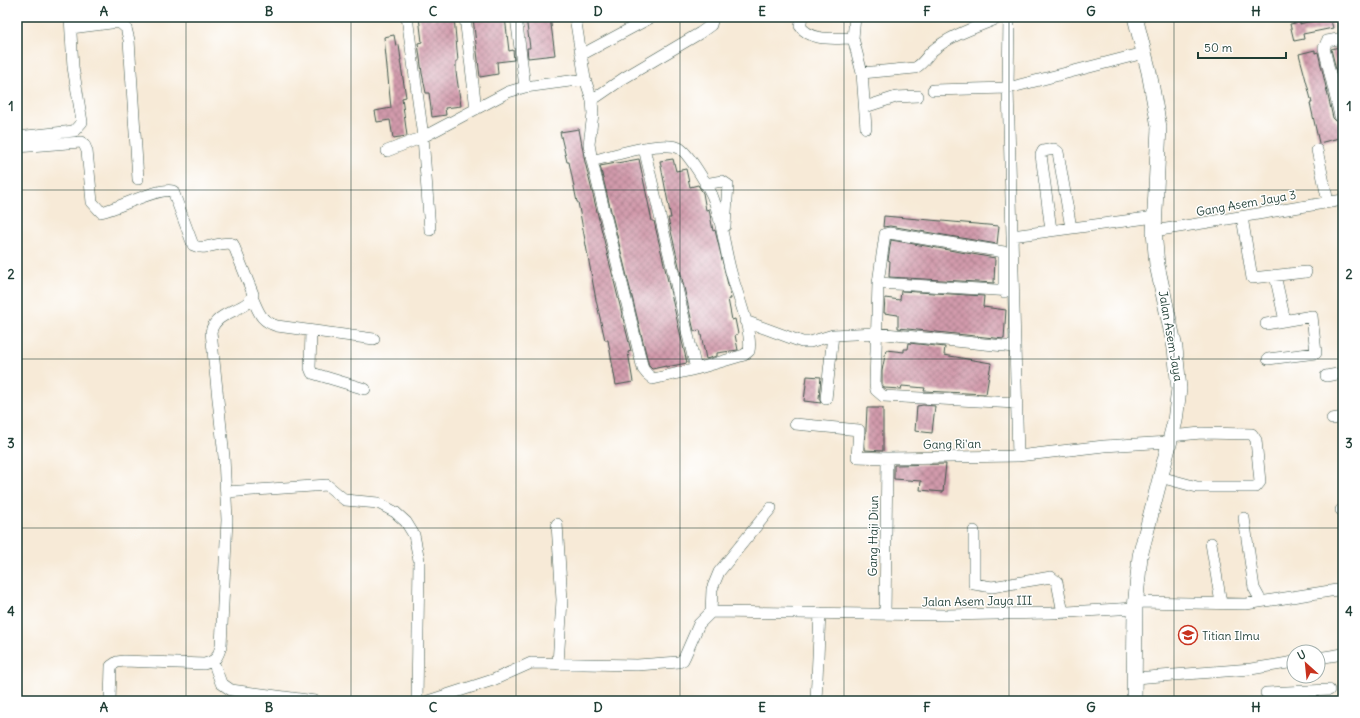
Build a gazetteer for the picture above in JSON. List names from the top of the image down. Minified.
{"streets":{"main road":["Jalan Asem Jaya"],"street":["Gang Asem Jaya 3","Gang Ri'an","Gang Haji Diun","Jalan Asem Jaya III"]},"crossings":[["Gang Asem Jaya 3","Jalan Asem Jaya"],["Jalan Asem Jaya","Gang Ri'an"],["Jalan Asem Jaya","Jalan Asem Jaya III"],["Gang Ri'an","Gang Haji Diun"],["Gang Haji Diun","Jalan Asem Jaya III"]],"places":{"school or university":["Titian Ilmu"]},"scale_bar":"50 m","north":"top left","grid":{"columns":["A","B","C","D","E","F","G","H"],"rows":["1","2","3","4"]}}
